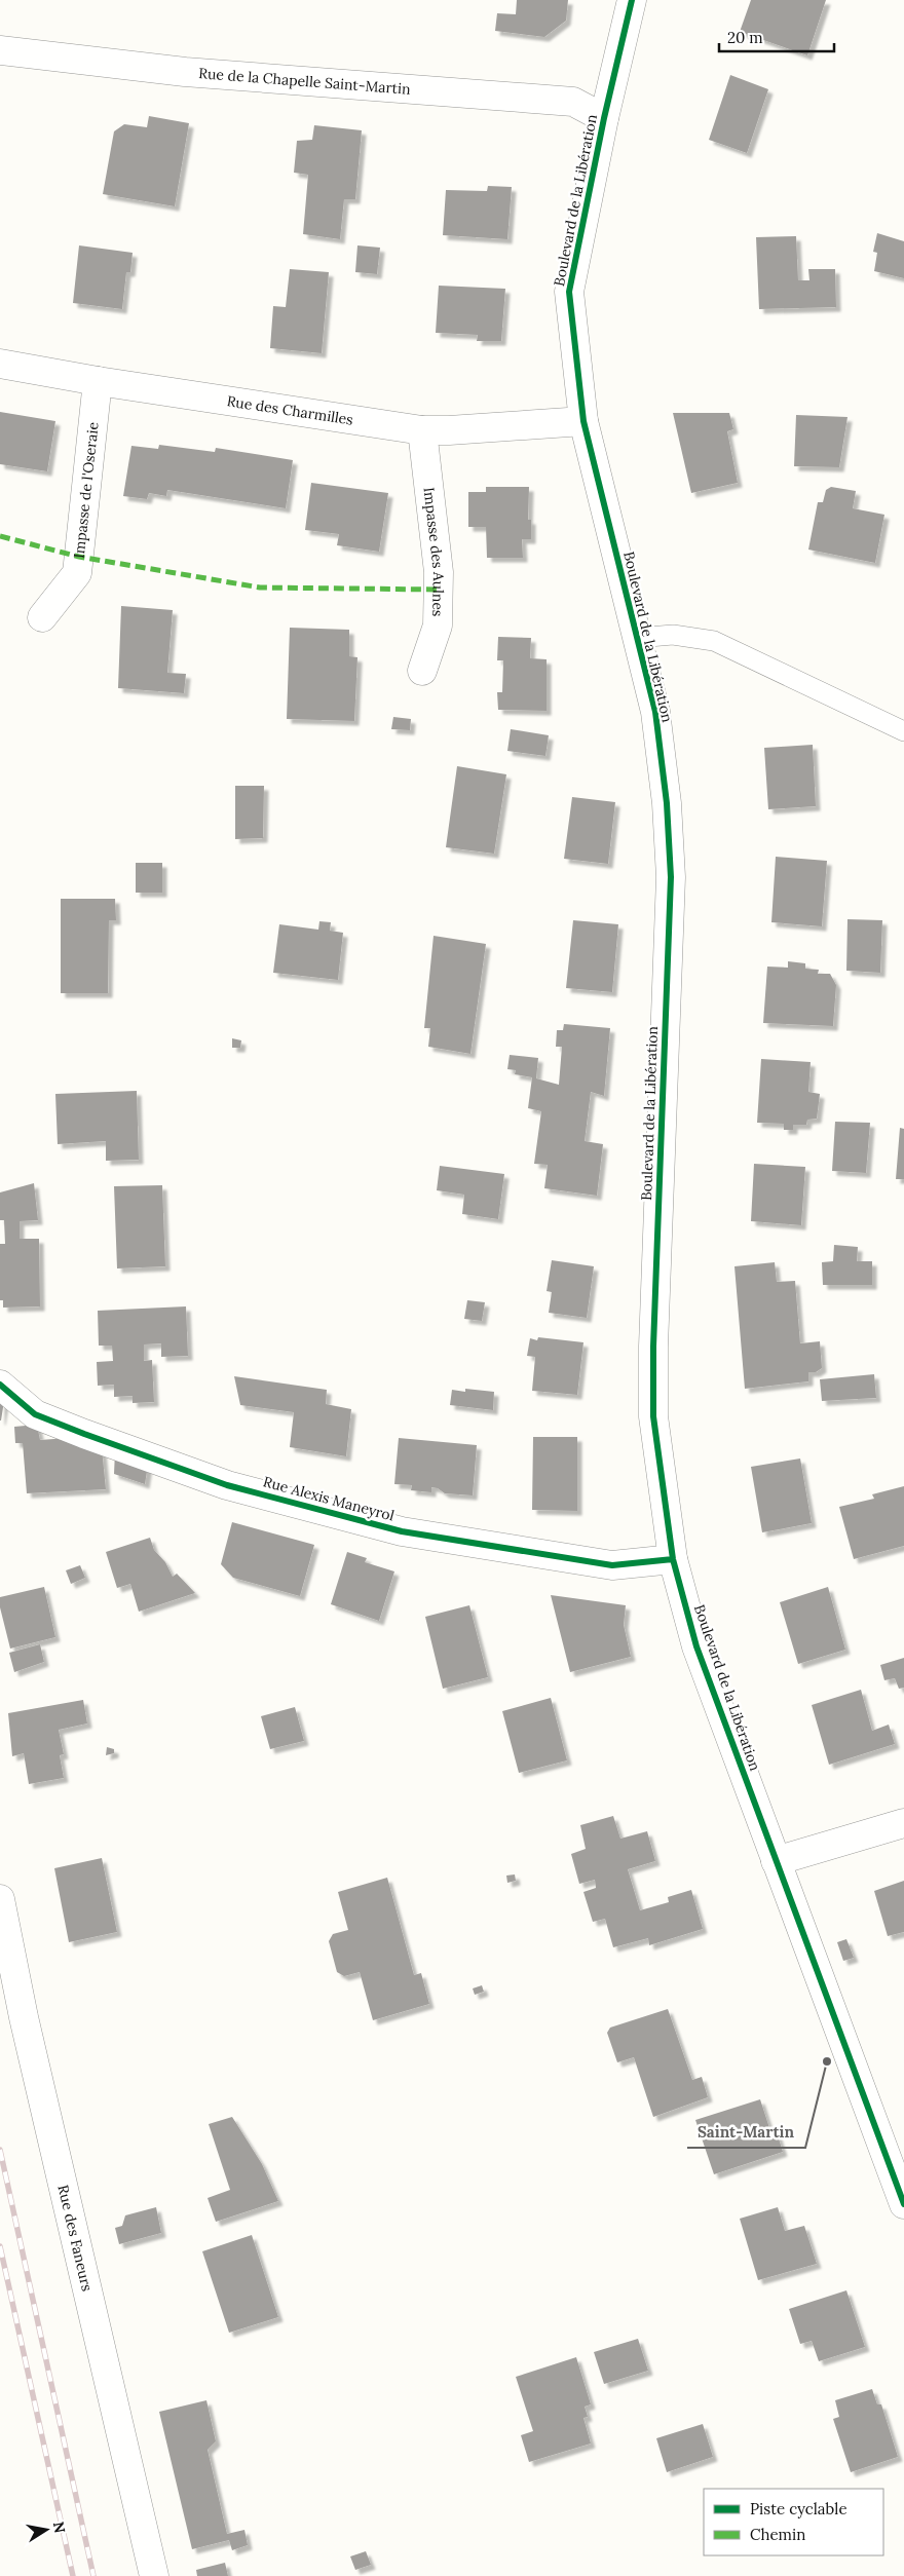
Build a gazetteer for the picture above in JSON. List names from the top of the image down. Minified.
{"streets":{"street":["Rue de la Chapelle Saint-Martin","Boulevard de la Libération","Rue des Charmilles","Impasse de l'Oseraie","Impasse des Aulnes","Rue Alexis Maneyrol","Rue des Faneurs"]},"crossings":[["Rue de la Chapelle Saint-Martin","Boulevard de la Libération"],["Boulevard de la Libération","Rue des Charmilles"],["Boulevard de la Libération","Rue Alexis Maneyrol"],["Rue des Charmilles","Impasse de l'Oseraie"],["Rue des Charmilles","Impasse des Aulnes"]],"places":["Saint-Martin"],"legend":["Piste cyclable","Chemin"],"scale_bar":"20 m","north":"right"}
